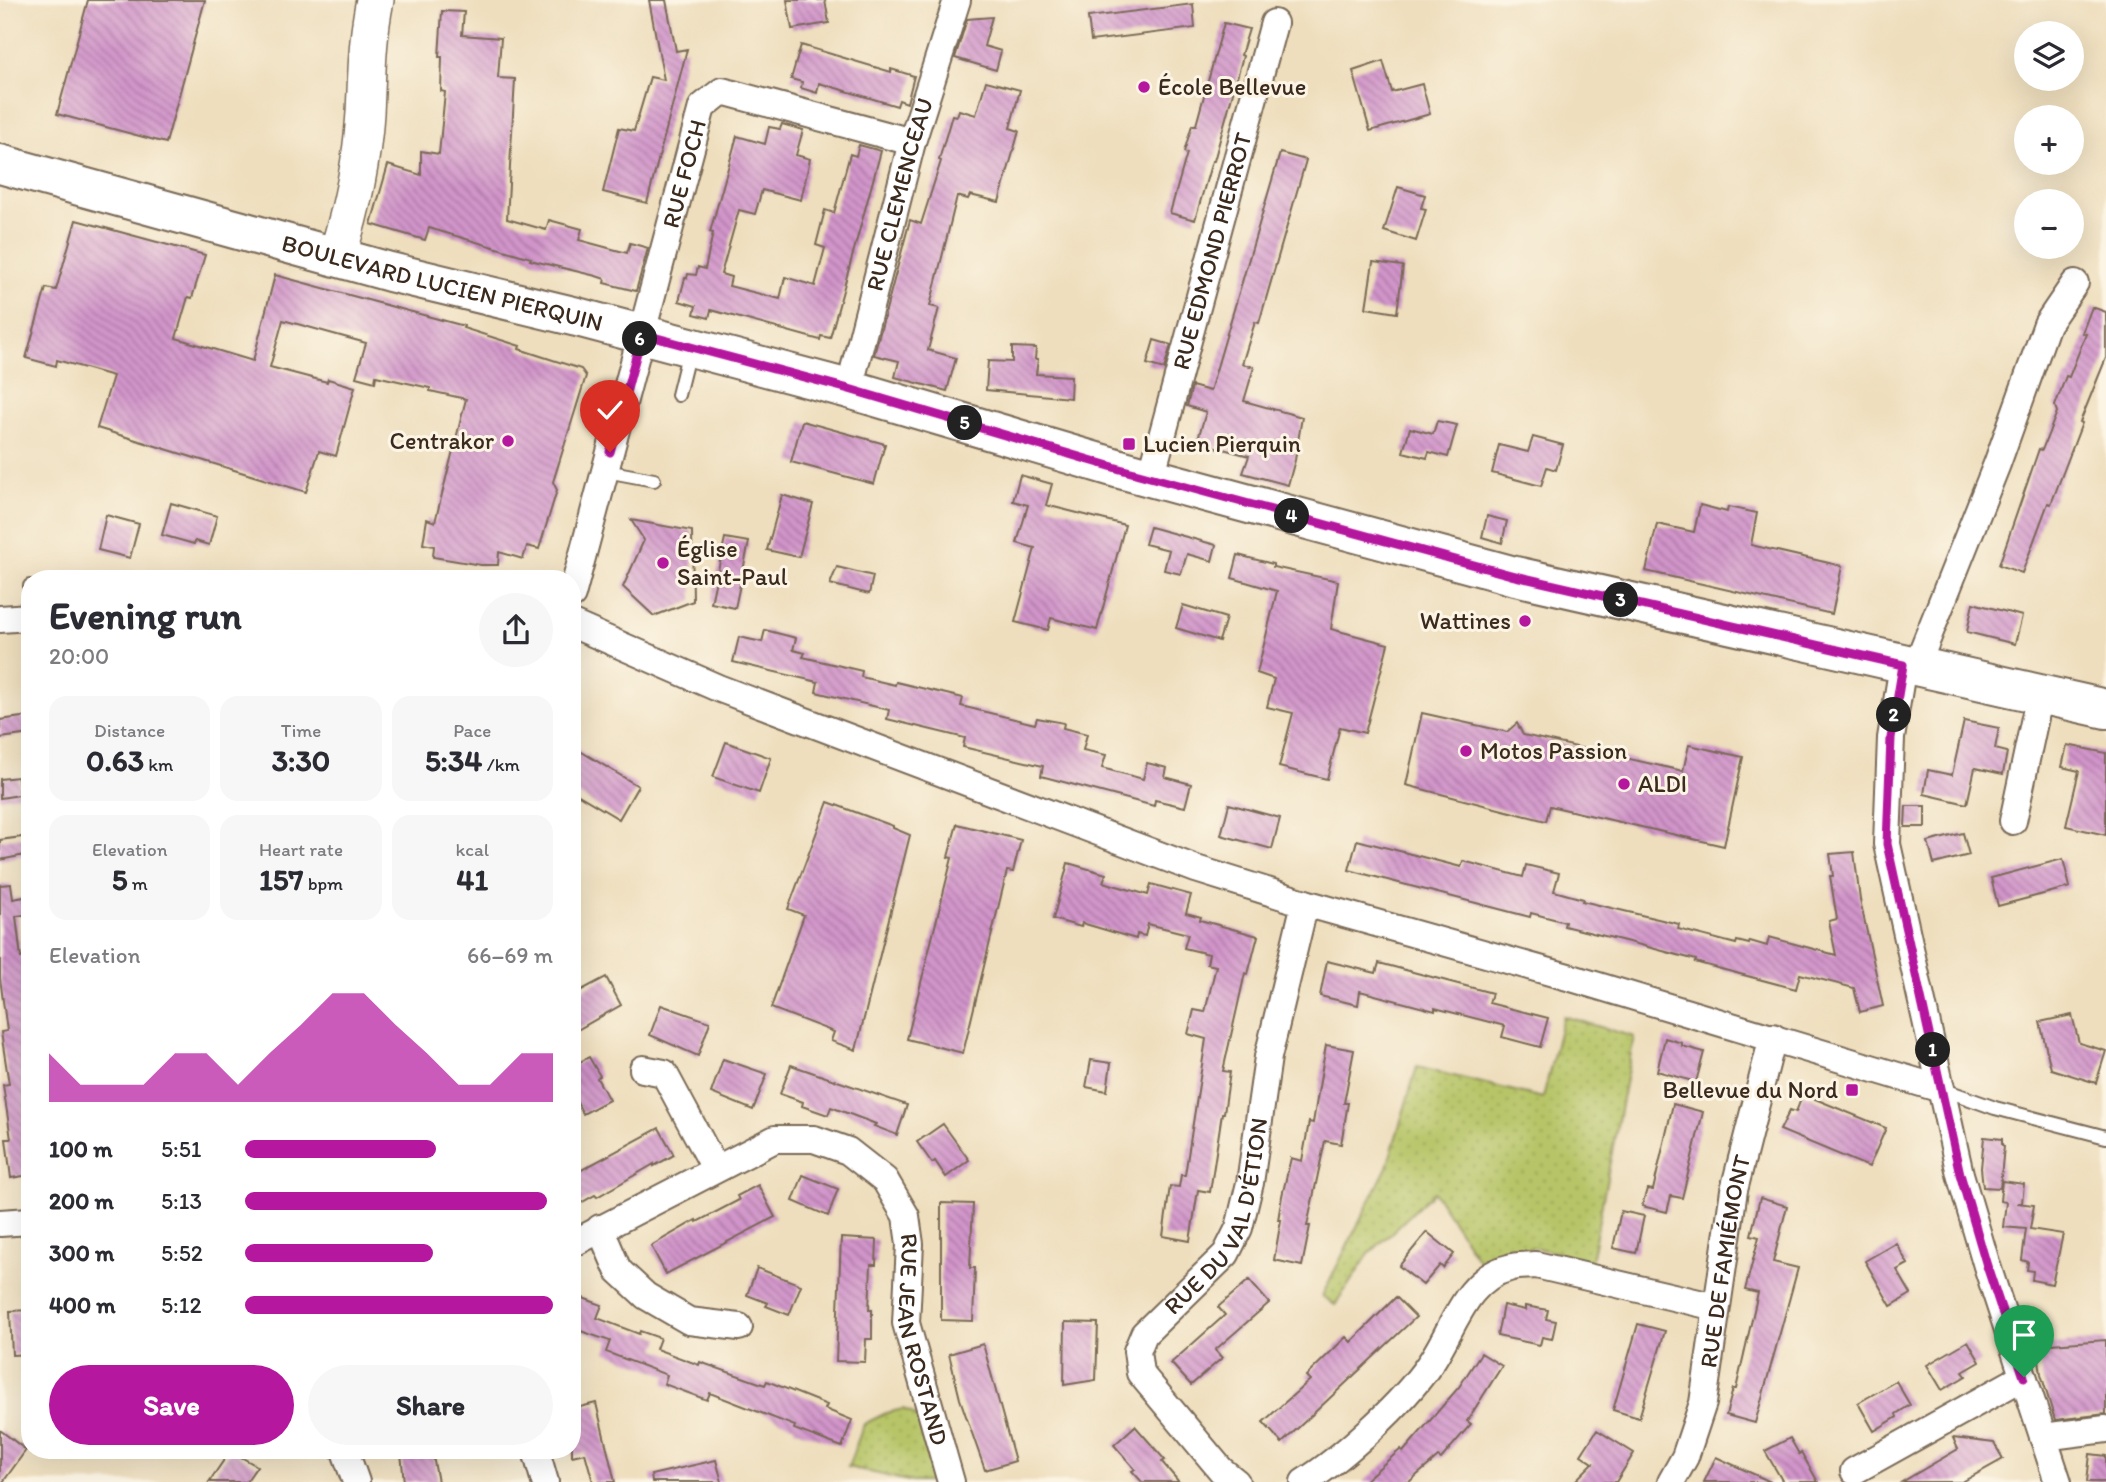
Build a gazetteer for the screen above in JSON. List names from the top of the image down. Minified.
{"streets":{"main road":["BOULEVARD LUCIEN PIERQUIN"],"street":["RUE FOCH","RUE CLEMENCEAU","RUE EDMOND PIERROT","RUE DU VAL D'ÉTION","RUE DE FAMIÉMONT","RUE JEAN ROSTAND"]},"crossings":[["RUE FOCH","RUE CLEMENCEAU"],["RUE FOCH","BOULEVARD LUCIEN PIERQUIN"],["RUE CLEMENCEAU","BOULEVARD LUCIEN PIERQUIN"],["RUE EDMOND PIERROT","BOULEVARD LUCIEN PIERQUIN"]],"places":{"other":["École Bellevue","Centrakor","Église Saint-Paul","Wattines","Motos Passion","ALDI"],"transit":["Lucien Pierquin","Bellevue du Nord"]},"page":{"map_buttons":["+","−"],"pins":["6","5","4","3","2","1"],"heading":["Evening run","20:00"],"stats":[["Distance","0.63 km"],["Time","3:30"],["Pace","5:34 /km"],["Elevation","5 m"],["Heart rate","157 bpm"],["kcal","41"]],"chart":["Elevation","66–69 m"],"list":[{"name":"100 m","note":"5:51"},{"name":"200 m","note":"5:13"},{"name":"300 m","note":"5:52"},{"name":"400 m","note":"5:12"}],"buttons":["Save","Share"]}}
